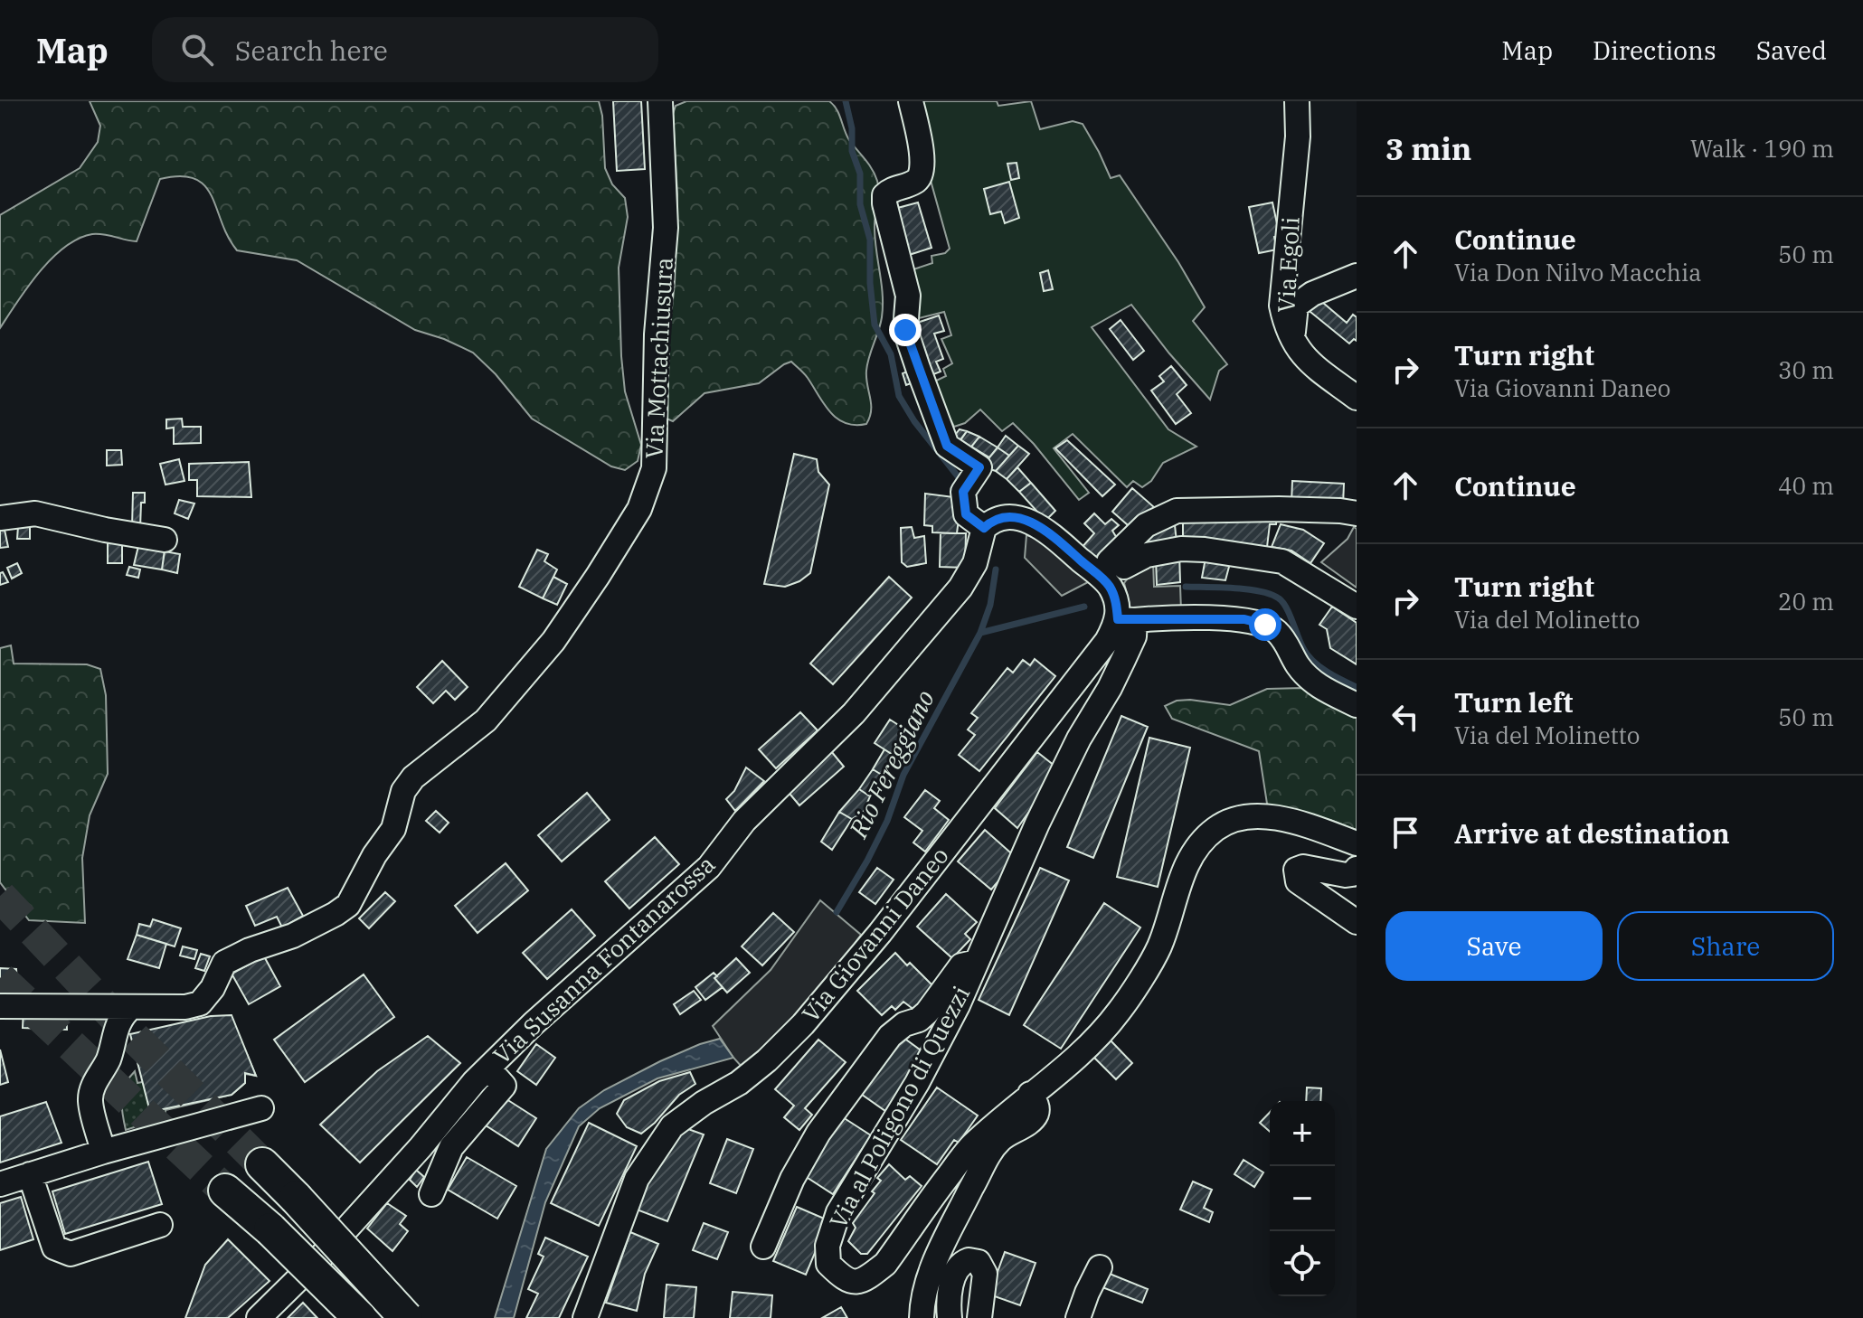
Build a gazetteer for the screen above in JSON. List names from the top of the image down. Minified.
{"streets":{"street":["Via Egoli","Via Mottachiusura","Via Giovanni Daneo","Via Susanna Fontanarossa","Via al Poligono di Quezzi"]},"crossings":[["Via Giovanni Daneo","Via al Poligono di Quezzi"]],"water":["Rio Fereggiano"],"page":{"header":"Map","search":"Search here","nav":["Map","Directions","Saved"],"heading":["3 min","Walk · 190 m"],"list":[["Continue","Via Don Nilvo Macchia","50 m"],["Turn right","Via Giovanni Daneo","30 m"],["Continue","40 m"],["Turn right","Via del Molinetto","20 m"],["Turn left","Via del Molinetto","50 m"],"Arrive at destination"],"buttons":["Save","Share"],"map_buttons":["+","−"]}}
